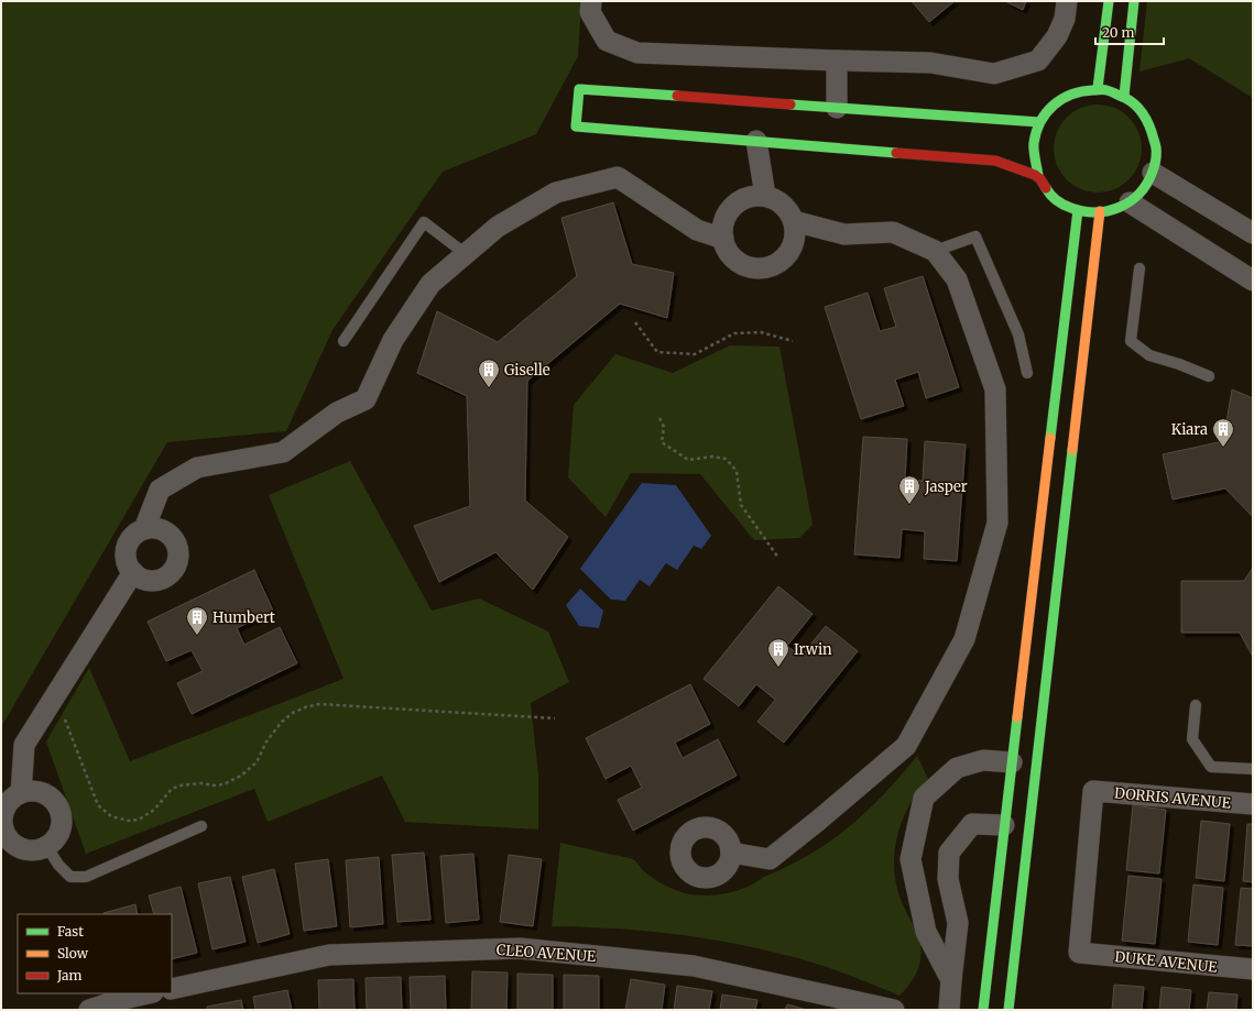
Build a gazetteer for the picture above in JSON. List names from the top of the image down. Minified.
{"streets":{"street":["DORRIS AVENUE","CLEO AVENUE","DUKE AVENUE"]},"crossings":[["DORRIS AVENUE","DUKE AVENUE"]],"places":{"building":["Giselle","Kiara","Jasper","Humbert","Irwin"]},"legend":["Fast","Slow","Jam"],"scale_bar":"20 m"}
